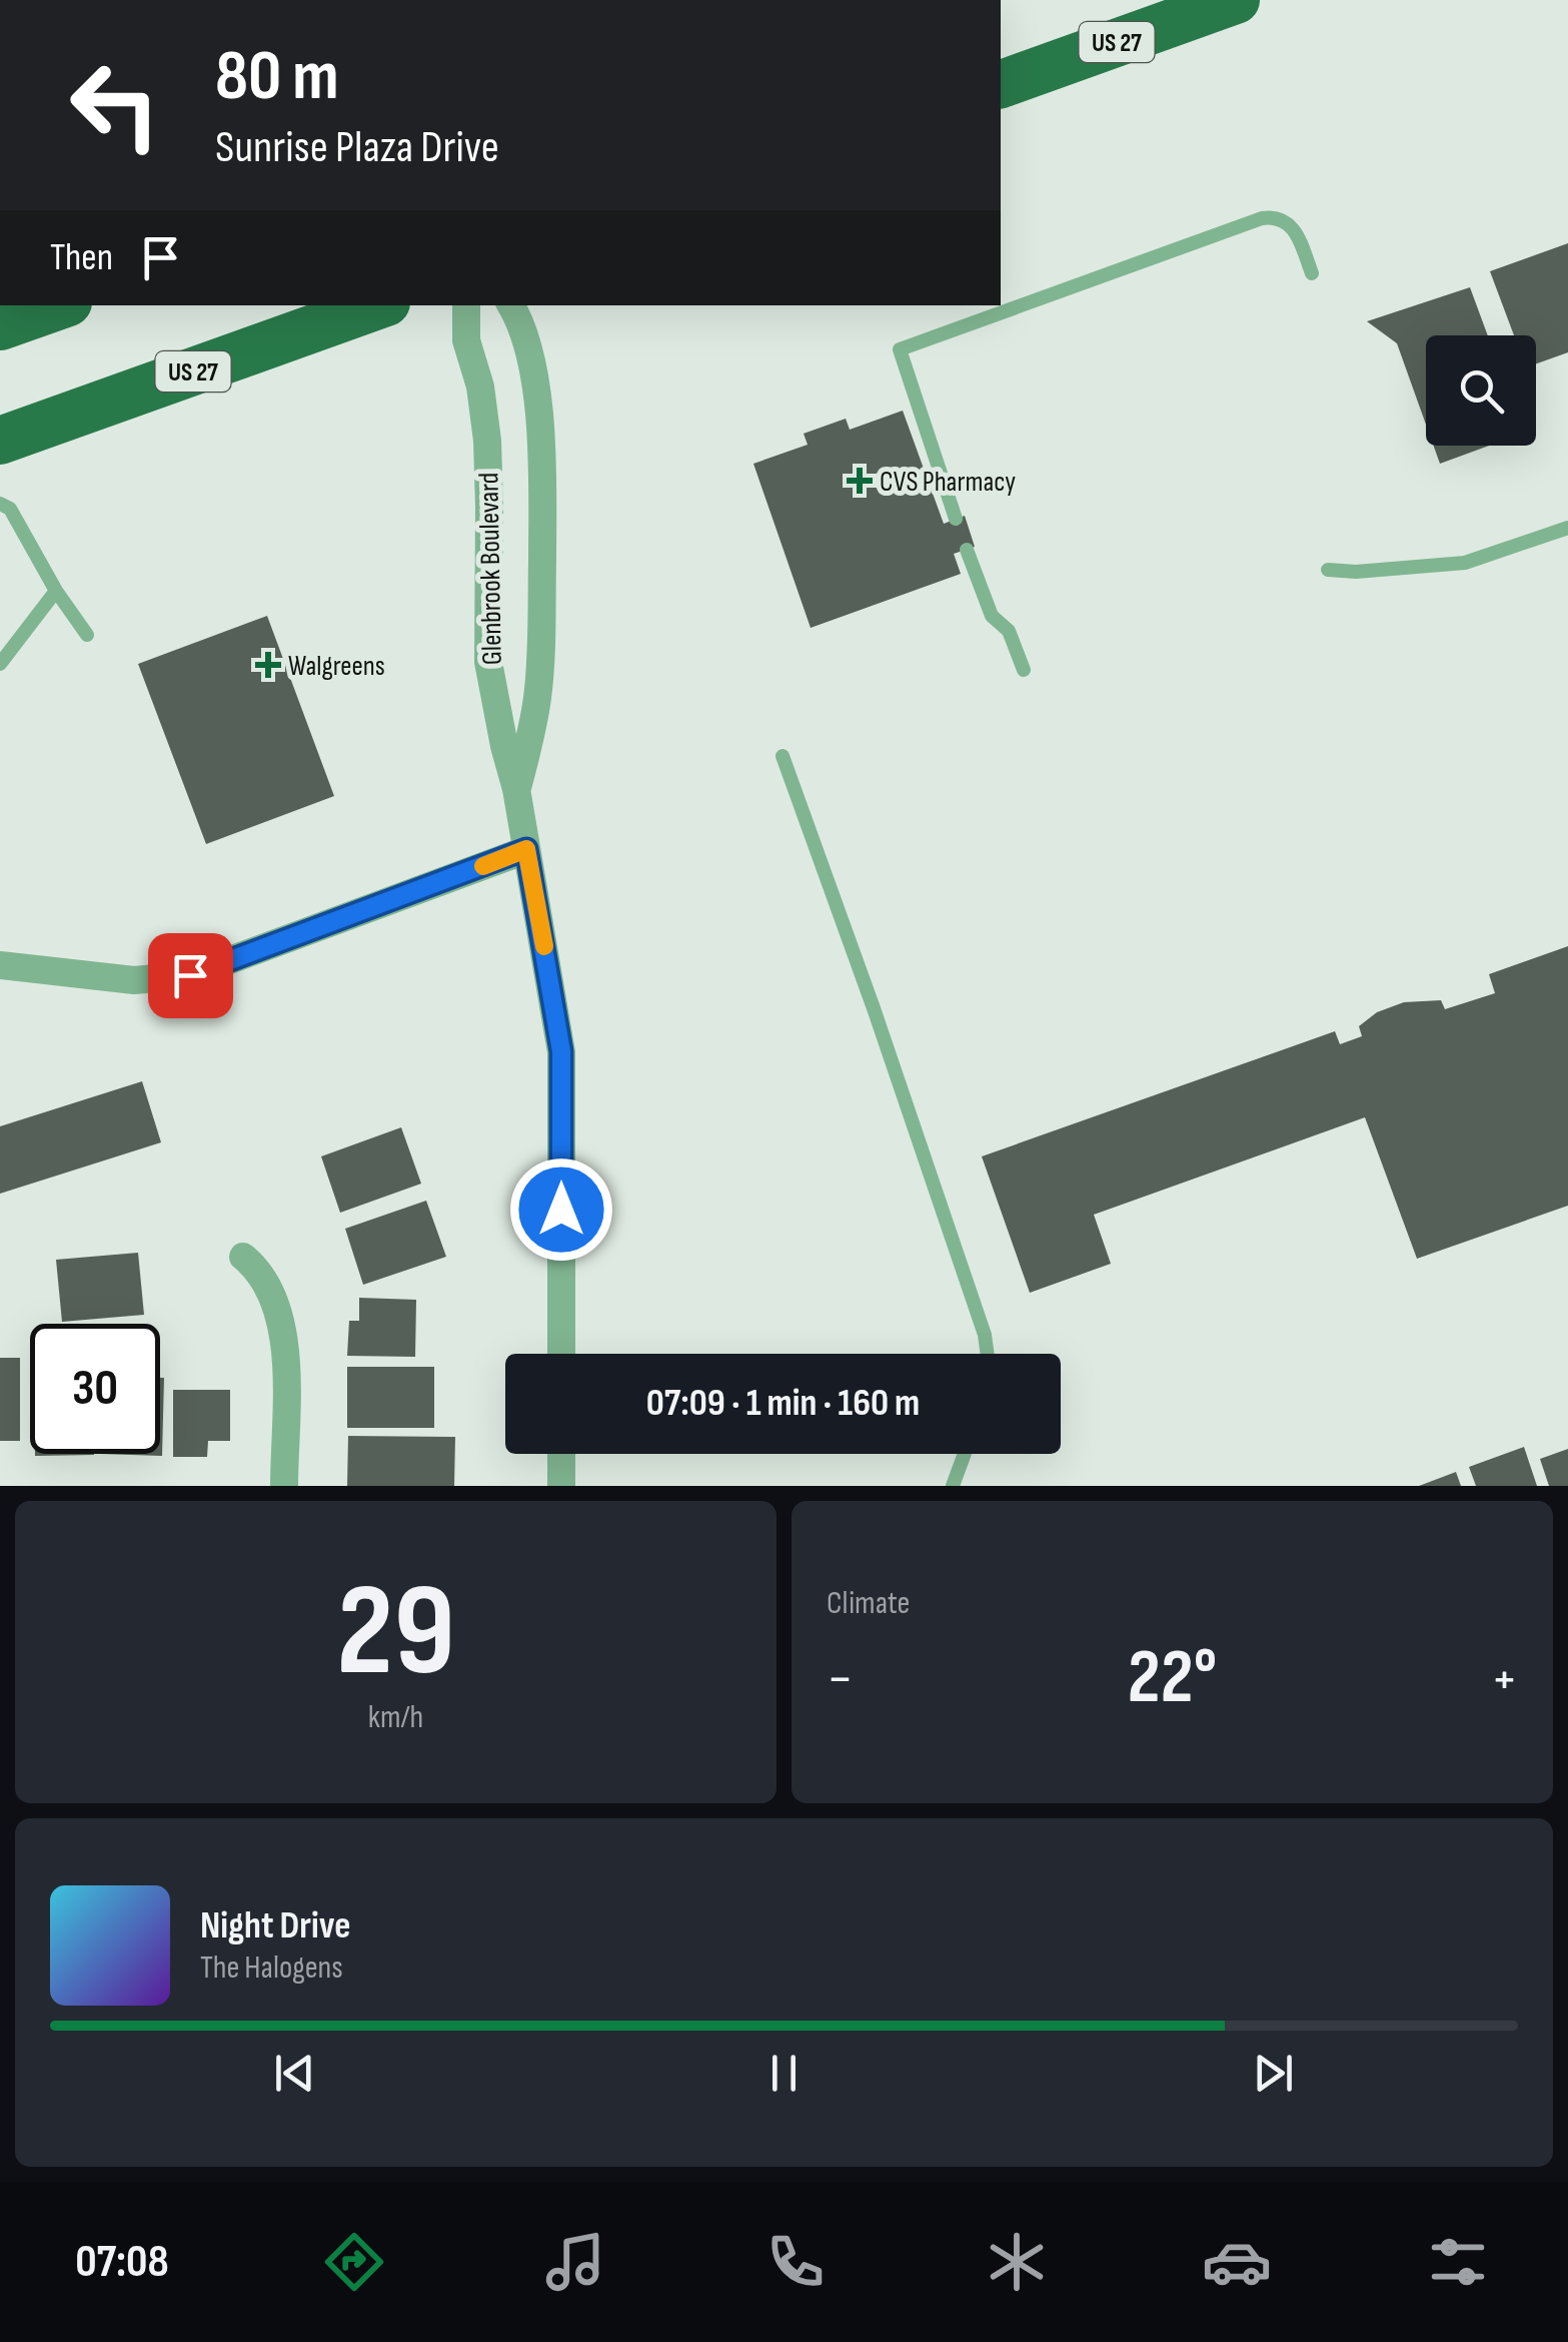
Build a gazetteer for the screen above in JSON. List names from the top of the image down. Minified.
{"streets":{"highway":["US 27"],"street":["Glenbrook Boulevard"]},"places":{"health":["CVS Pharmacy","Walgreens"]},"page":{"turn":["80 m","Sunrise Plaza Drive"],"then":"Then","limit":"30","trip":"07:09 · 1 min · 160 m","tile":[["29","km/h"],"Climate"],"heat":["−","22°","+"],"song":["Night Drive","The Halogens"],"tabs":"07:08"}}
